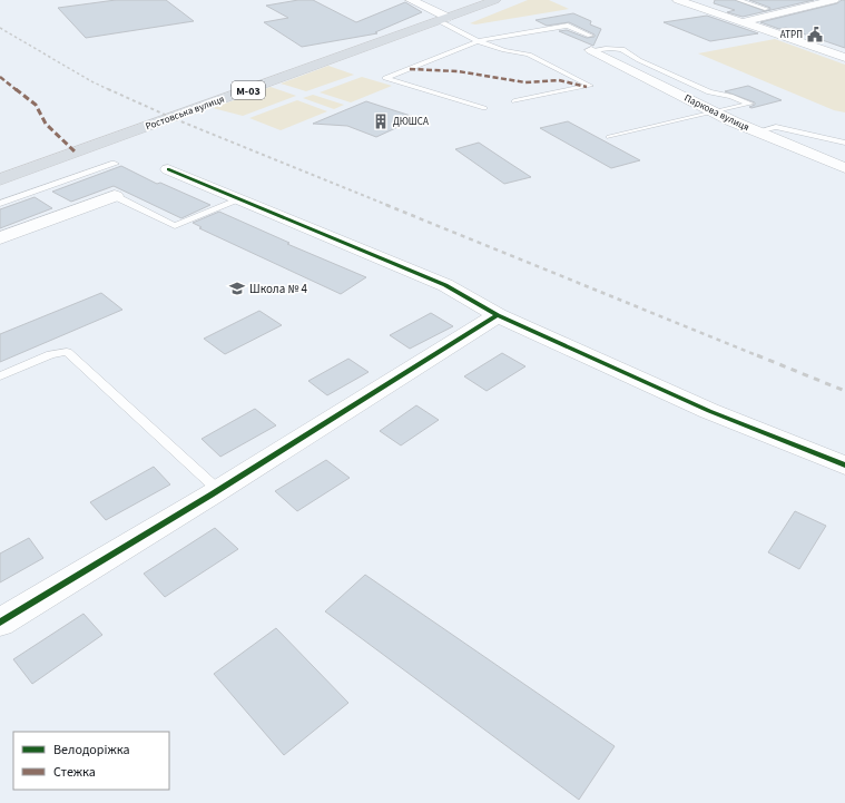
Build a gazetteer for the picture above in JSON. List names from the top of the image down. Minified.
{"streets":{"highway":["М-03","Ростовська вулиця"],"street":["Паркова вулиця"]},"places":{"public building":["АТРП"],"building":["ДЮШСА"],"school or university":["Школа № 4"]},"legend":["Велодоріжка","Стежка"]}
